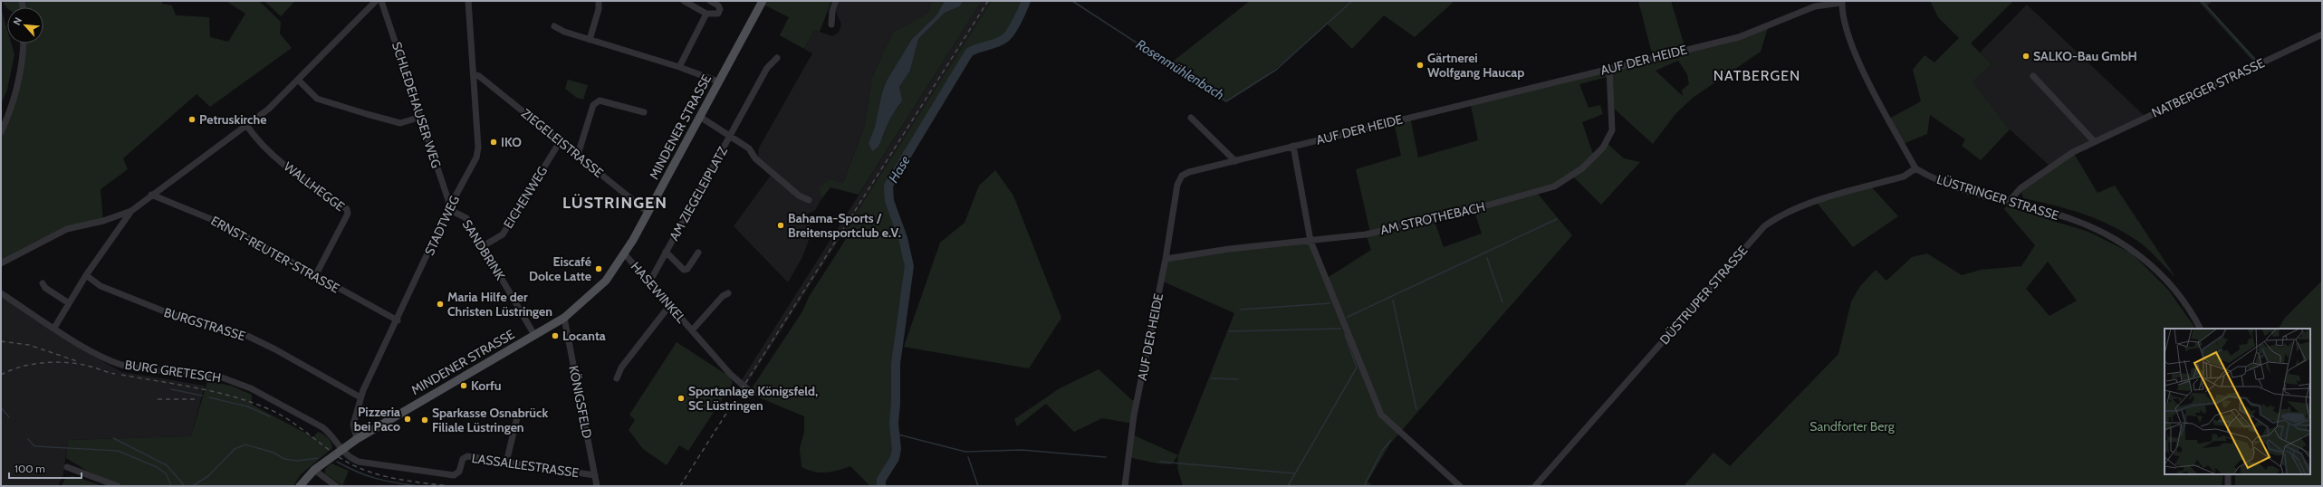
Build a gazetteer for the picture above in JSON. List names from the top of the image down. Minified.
{"streets":{"main road":["MINDENER STRASSE"],"street":["AUF DER HEIDE","NATBERGER STRASSE","SCHLEDEHAUSER WEG","ZIEGELEISTRASSE","WALLHEGGE","AM ZIEGELEIPLATZ","EICHENWEG","LÜSTRINGER STRASSE","AM STROTHEBACH","STADTWEG","SANDBRINK","ERNST-REUTER-STRASSE","HASEWINKEL","DÜSTRUPER STRASSE","BURGSTRASSE","BURG GRETESCH","KÖNIGSFELD","LASSALLESTRASSE"]},"crossings":[["AUF DER HEIDE","AM STROTHEBACH"],["NATBERGER STRASSE","LÜSTRINGER STRASSE"],["SCHLEDEHAUSER WEG","STADTWEG"],["SCHLEDEHAUSER WEG","SANDBRINK"],["MINDENER STRASSE","ZIEGELEISTRASSE"],["MINDENER STRASSE","STADTWEG"],["MINDENER STRASSE","SANDBRINK"],["MINDENER STRASSE","HASEWINKEL"],["MINDENER STRASSE","BURG GRETESCH"],["MINDENER STRASSE","KÖNIGSFELD"],["MINDENER STRASSE","LASSALLESTRASSE"],["ZIEGELEISTRASSE","EICHENWEG"],["ZIEGELEISTRASSE","STADTWEG"],["WALLHEGGE","ERNST-REUTER-STRASSE"],["AM ZIEGELEIPLATZ","HASEWINKEL"],["EICHENWEG","SANDBRINK"],["LÜSTRINGER STRASSE","DÜSTRUPER STRASSE"],["STADTWEG","SANDBRINK"],["STADTWEG","ERNST-REUTER-STRASSE"],["STADTWEG","BURGSTRASSE"],["BURG GRETESCH","LASSALLESTRASSE"],["KÖNIGSFELD","LASSALLESTRASSE"]],"districts":["NATBERGEN","LÜSTRINGEN"],"water":["Rosenmühlenbach","Hase"],"parks":["Sandforter Berg"],"places":["SALKO-Bau GmbH","Gärtnerei Wolfgang Haucap","Petruskirche","IKO","Bahama-Sports / Breitensportclub e.V.","Eiscafé Dolce Latte","Maria Hilfe der Christen Lüstringen","Locanta","Korfu","Sportanlage Königsfeld, SC Lüstringen","Pizzeria bei Paco","Sparkasse Osnabrück Filiale Lüstringen"],"scale_bar":"100 m","north":"top left"}
